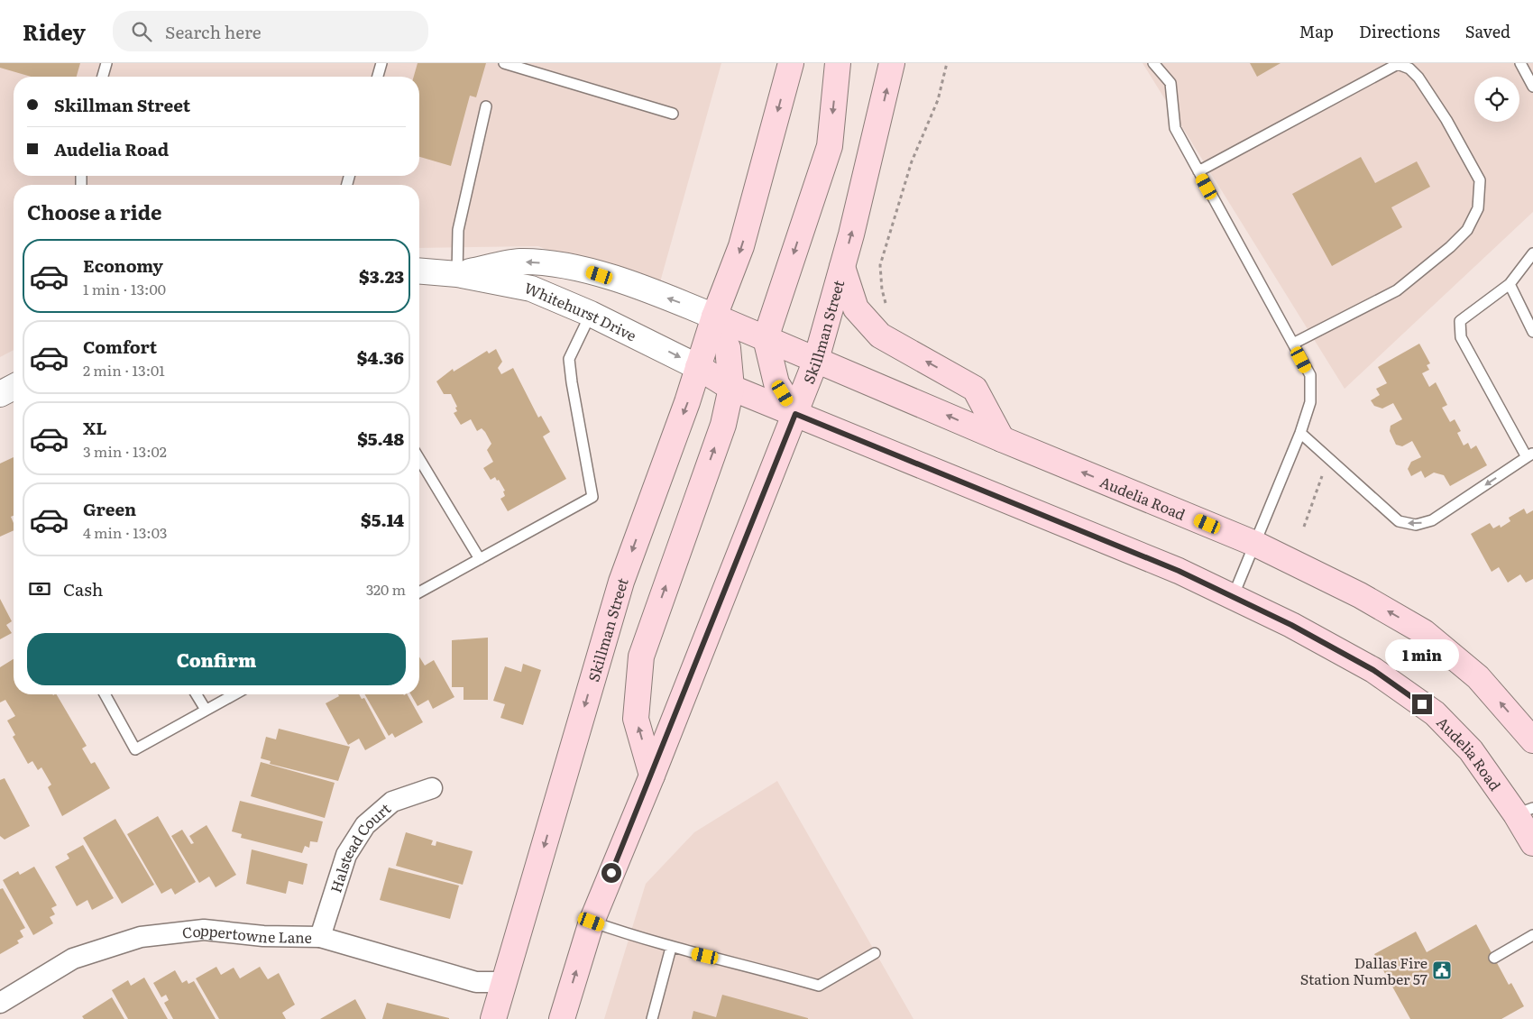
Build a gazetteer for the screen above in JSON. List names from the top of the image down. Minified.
{"streets":{"main road":["Skillman Street","Audelia Road"],"street":["Whitehurst Drive","Halstead Court","Coppertowne Lane"]},"crossings":[["Whitehurst Drive","Skillman Street"],["Whitehurst Drive","Audelia Road"],["Skillman Street","Audelia Road"],["Skillman Street","Coppertowne Lane"],["Halstead Court","Coppertowne Lane"]],"places":{"public building":["Dallas Fire Station Number 57"]},"page":{"header":"Ridey","search":"Search here","nav":["Map","Directions","Saved"],"banner":["Skillman Street","Audelia Road"],"heading":"Choose a ride","list":[{"name":"Economy","note":"1 min · 13:00","value":"$3.23"},{"name":"Comfort","note":"2 min · 13:01","value":"$4.36"},{"name":"XL","note":"3 min · 13:02","value":"$5.48"},{"name":"Green","note":"4 min · 13:03","value":"$5.14"}],"pay":["Cash","320 m"],"buttons":"Confirm","bubble":"1 min"}}
